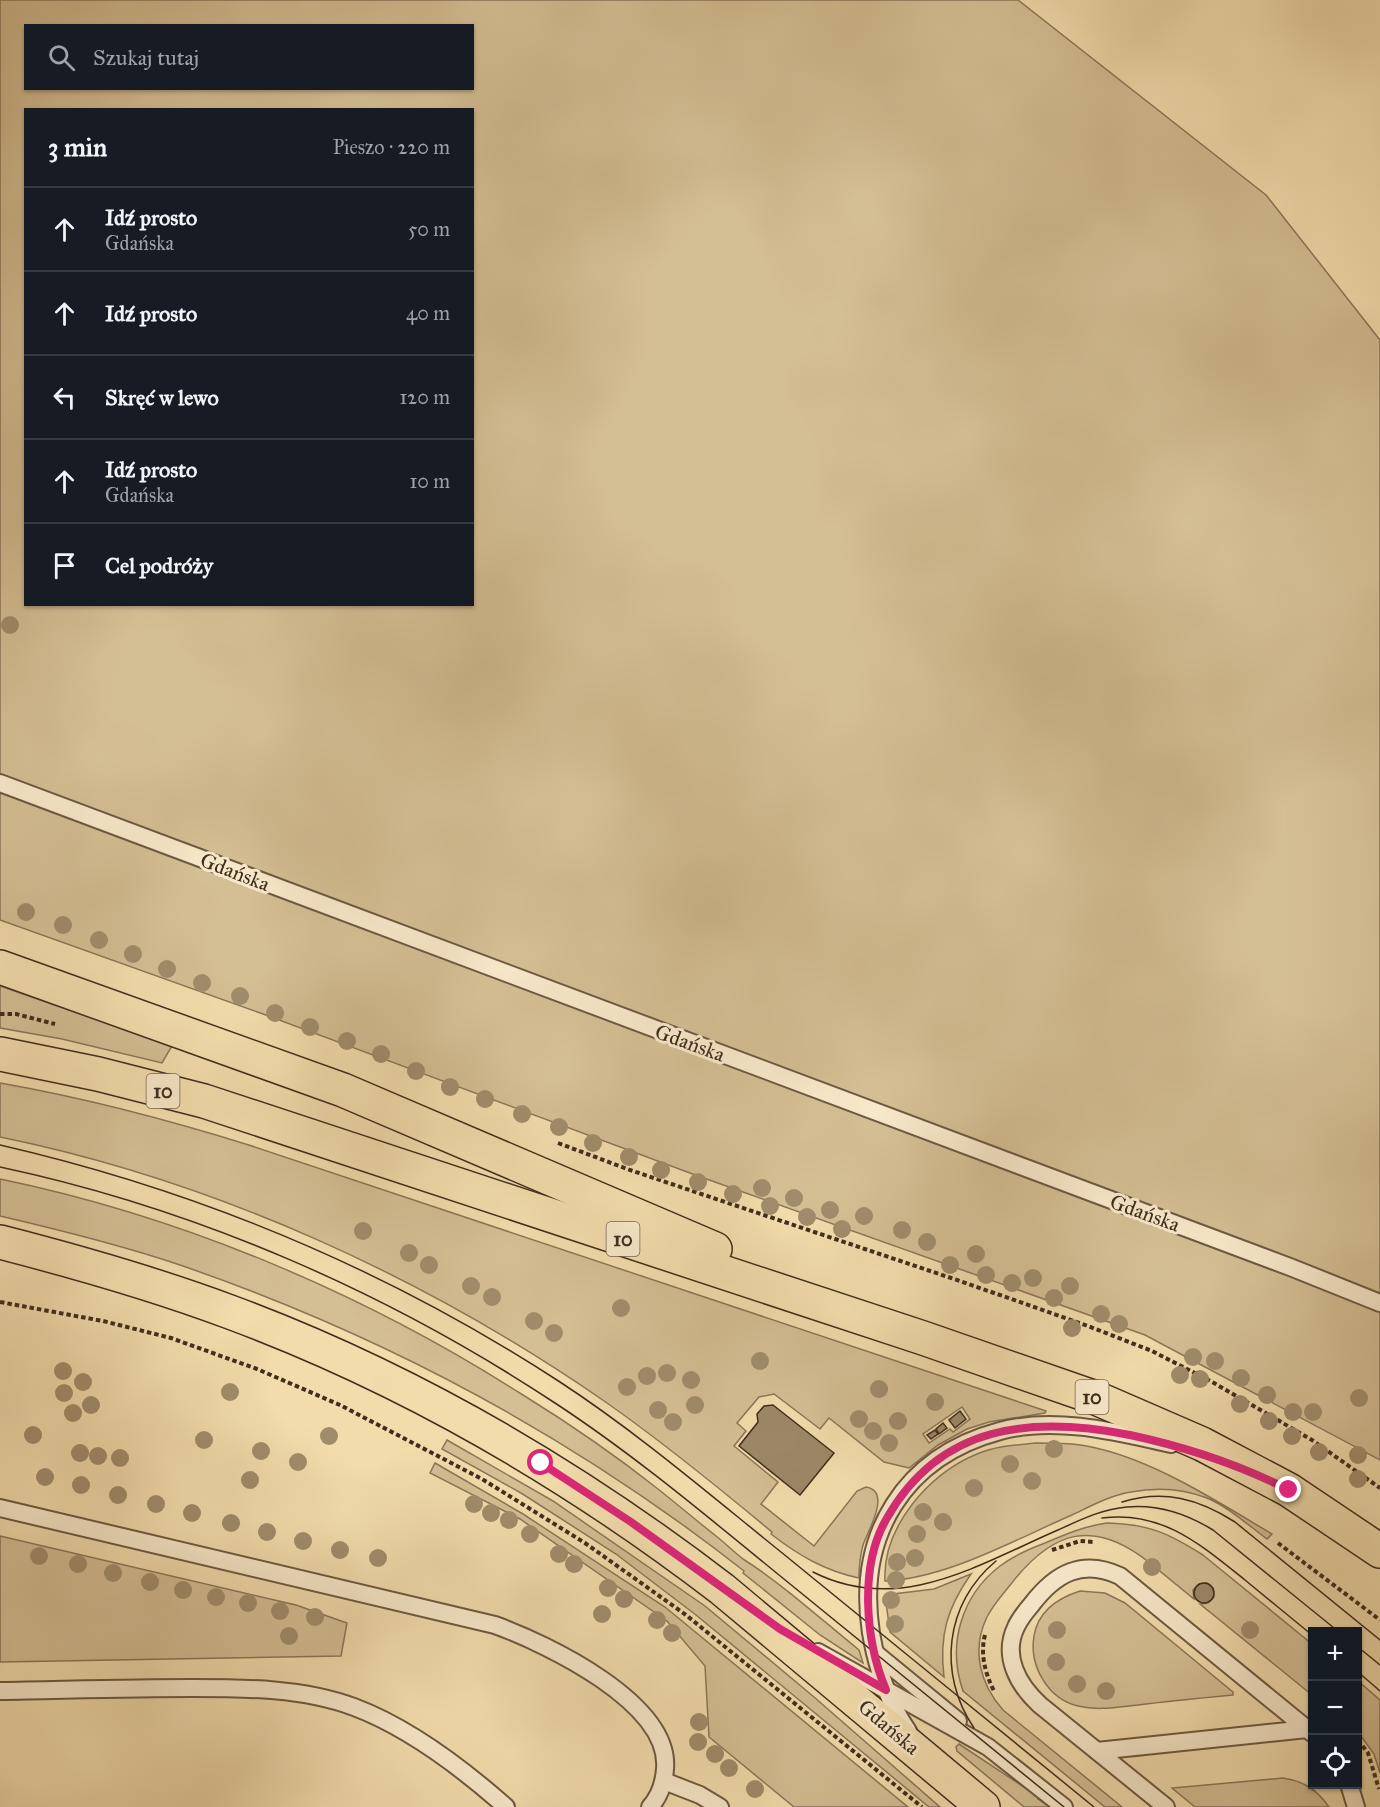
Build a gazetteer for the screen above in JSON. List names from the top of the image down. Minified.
{"streets":{"main road":["Gdańska","10"]},"page":{"search":"Szukaj tutaj","heading":["3 min","Pieszo · 220 m"],"list":[["Idź prosto","Gdańska","50 m"],["Idź prosto","40 m"],["Skręć w lewo","120 m"],["Idź prosto","Gdańska","10 m"],"Cel podróży"],"map_buttons":["+","−"]}}
